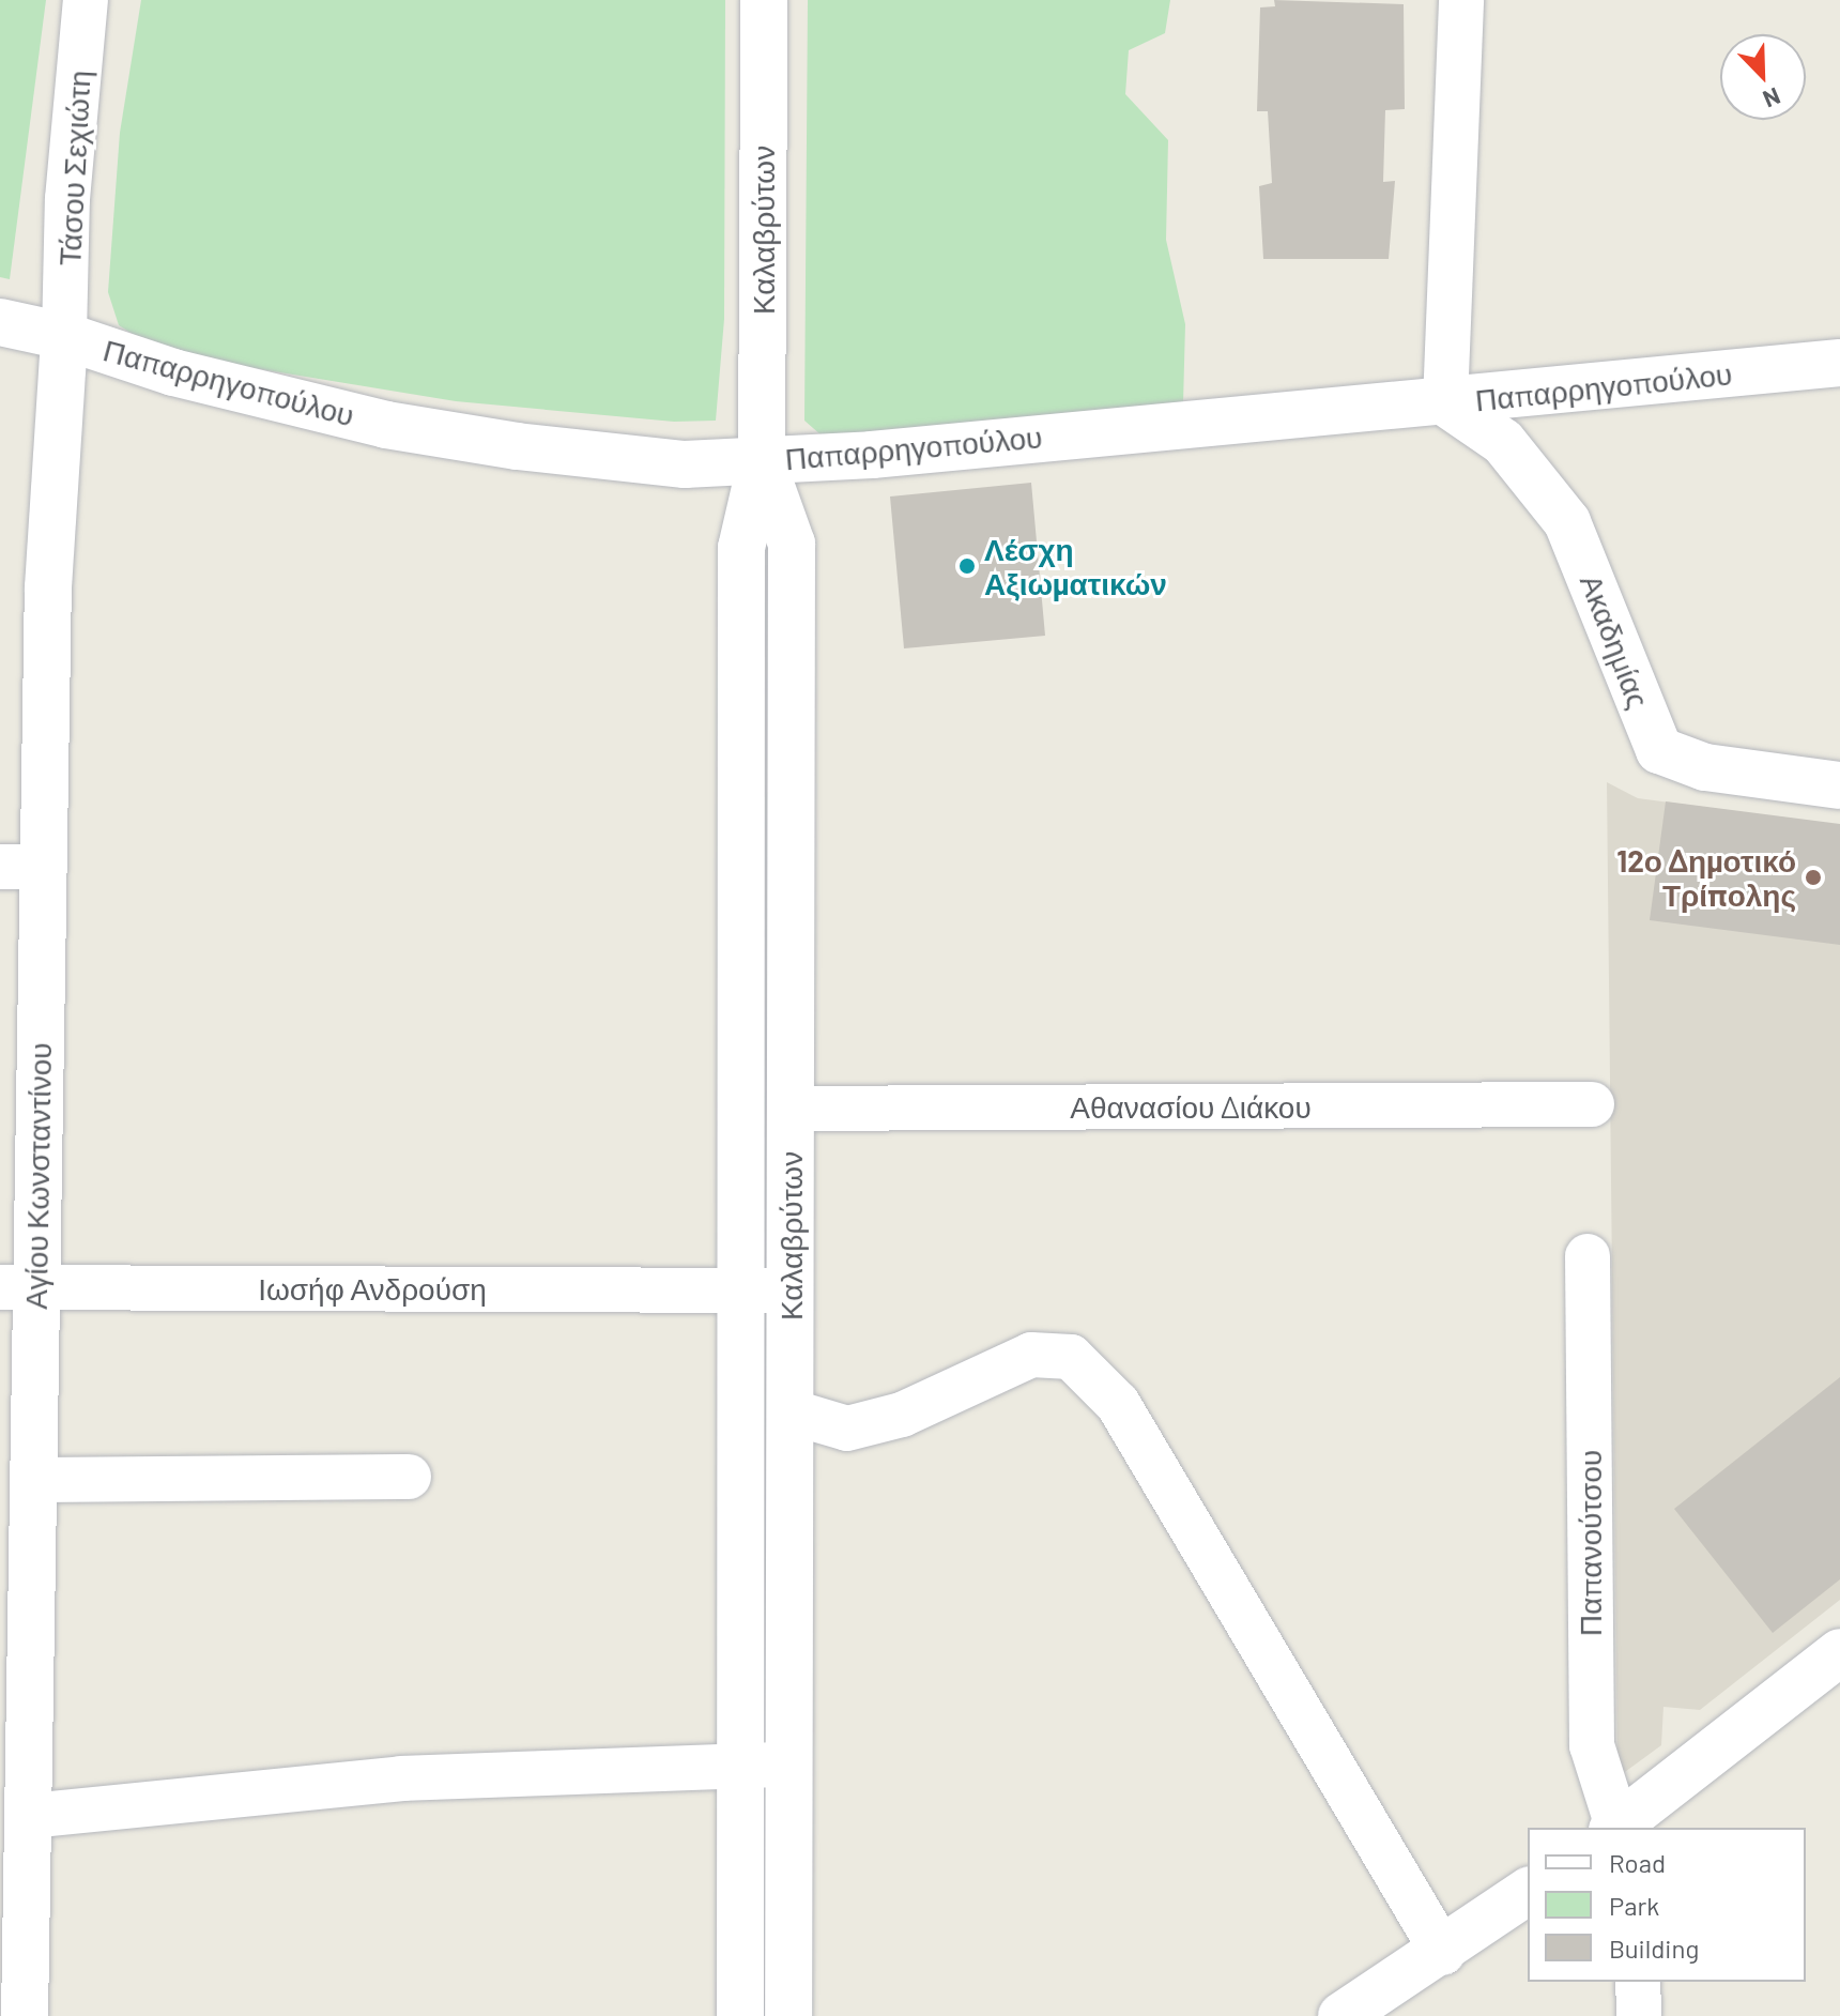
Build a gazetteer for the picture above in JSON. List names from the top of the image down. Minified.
{"streets":{"main road":["Καλαβρύτων","Παπαρρηγοπούλου","Ακαδημίας","Αγίου Κωνσταντίνου"],"street":["Τάσου Σεχιώτη","Αθανασίου Διάκου","Ιωσήφ Ανδρούση","Παπανούτσου"]},"crossings":[["Τάσου Σεχιώτη","Παπαρρηγοπούλου"],["Τάσου Σεχιώτη","Αγίου Κωνσταντίνου"],["Καλαβρύτων","Παπαρρηγοπούλου"],["Καλαβρύτων","Αθανασίου Διάκου"],["Καλαβρύτων","Ιωσήφ Ανδρούση"],["Παπαρρηγοπούλου","Ακαδημίας"],["Παπαρρηγοπούλου","Αγίου Κωνσταντίνου"],["Αγίου Κωνσταντίνου","Ιωσήφ Ανδρούση"]],"places":["Λέσχη Αξιωματικών","12ο Δημοτικό Τρίπολης"],"legend":["Road","Park","Building"],"north":"bottom right"}
